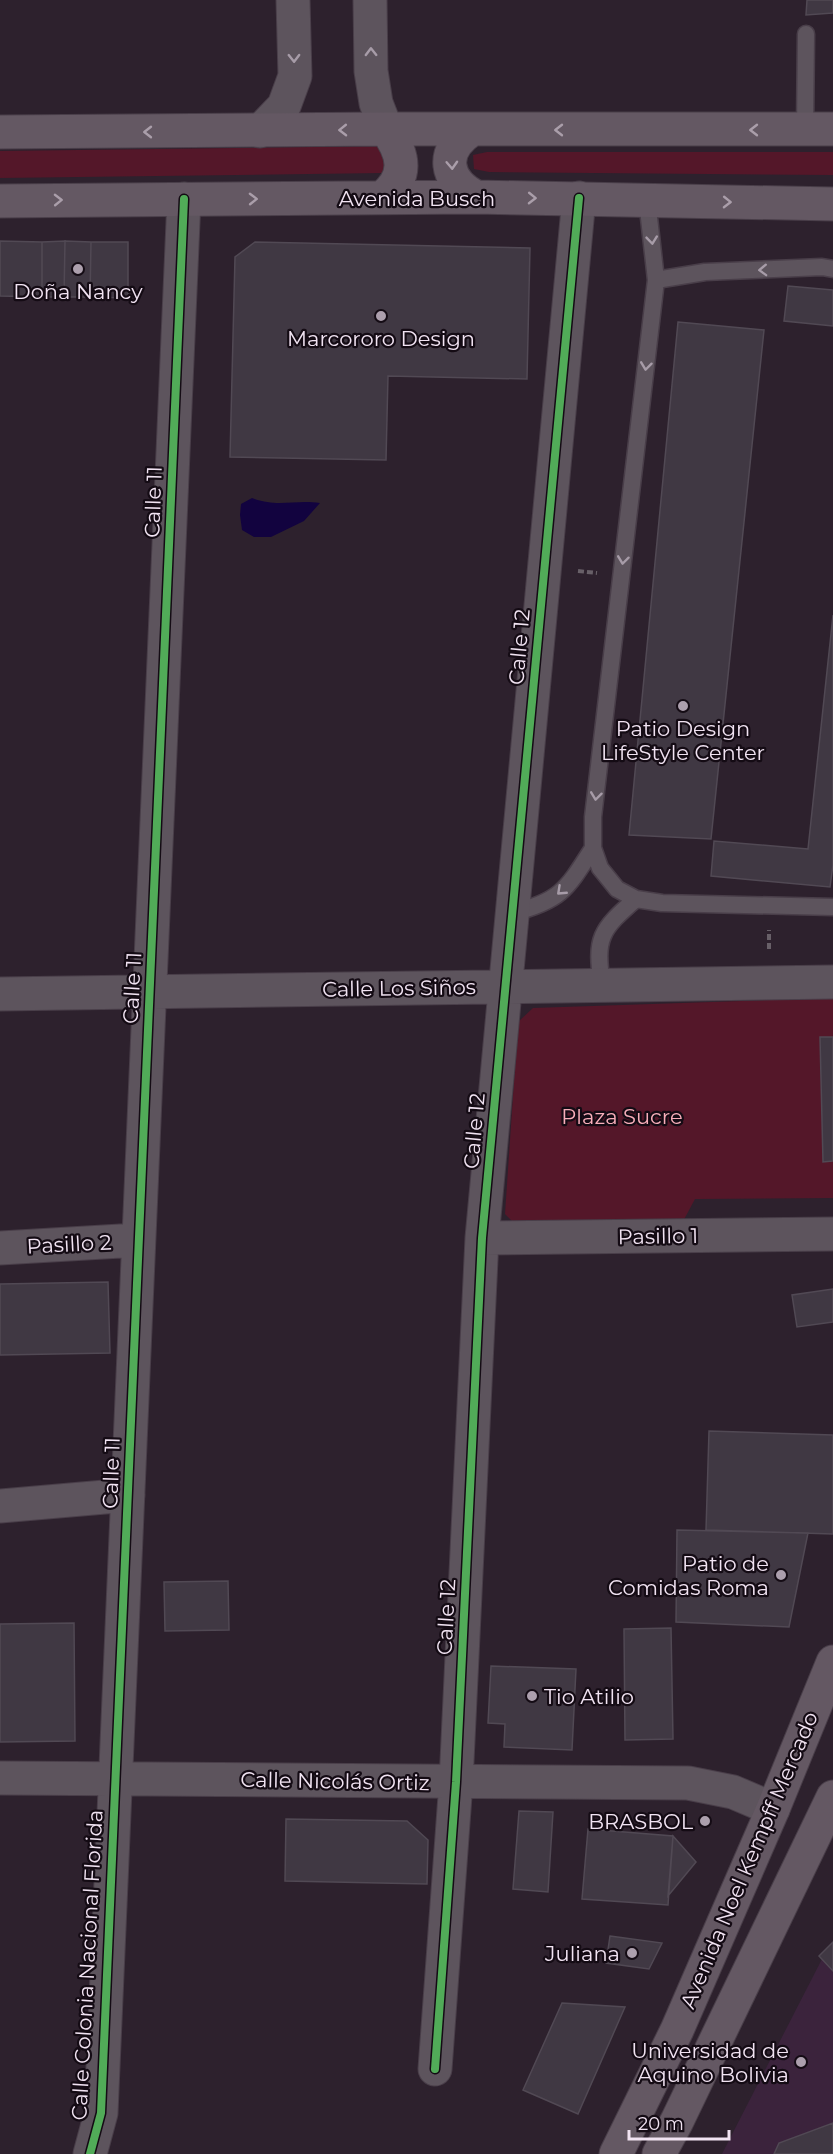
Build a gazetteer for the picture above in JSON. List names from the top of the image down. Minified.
{"streets":{"main road":["Avenida Busch","Avenida Noel Kempff Mercado"],"street":["Calle 11","Calle 12","Calle Los Siños","Pasillo 1","Pasillo 2","Calle Nicolás Ortiz","Calle Colonia Nacional Florida"]},"crossings":[["Avenida Busch","Calle 11"],["Avenida Busch","Calle 12"],["Calle 11","Calle Los Siños"],["Calle 11","Pasillo 2"],["Calle 11","Calle Nicolás Ortiz"],["Calle 11","Calle Colonia Nacional Florida"],["Calle 12","Calle Los Siños"],["Calle 12","Pasillo 1"],["Calle 12","Calle Nicolás Ortiz"],["Calle Nicolás Ortiz","Avenida Noel Kempff Mercado"],["Calle Nicolás Ortiz","Calle Colonia Nacional Florida"]],"parks":["Plaza Sucre"],"places":["Doña Nancy","Marcororo Design","Patio Design LifeStyle Center","Patio de Comidas Roma","Tio Atilio","BRASBOL","Juliana","Universidad de Aquino Bolivia"],"scale_bar":"20 m"}
